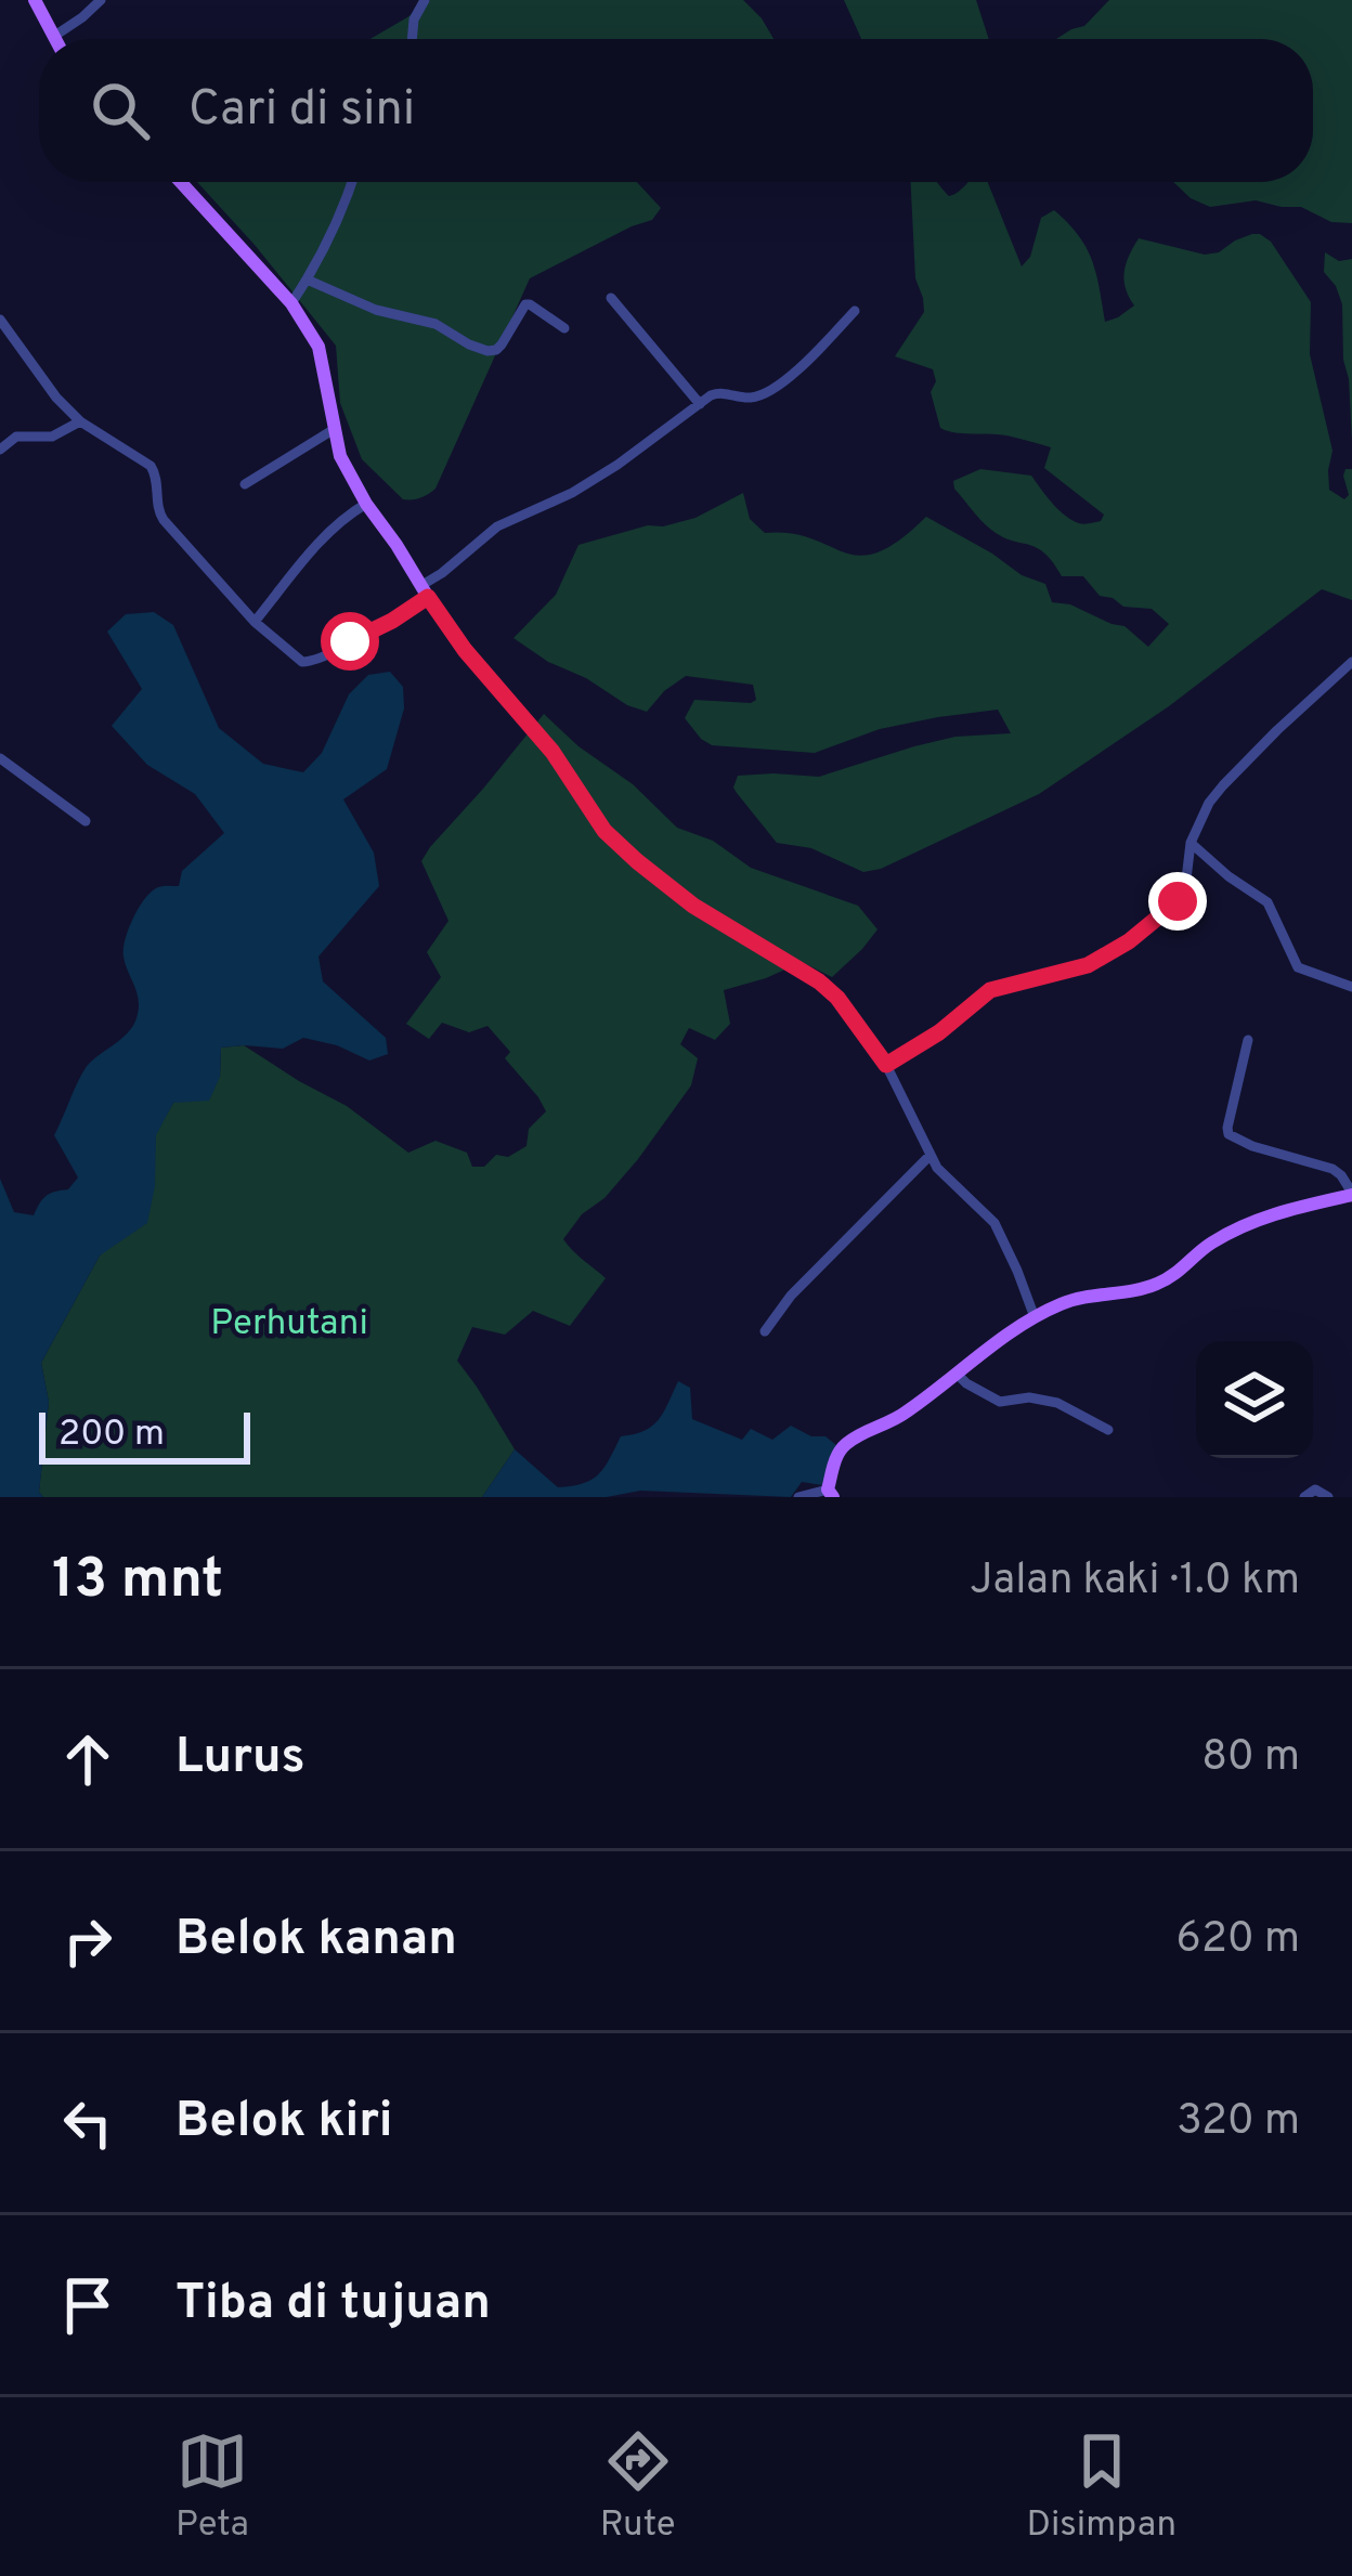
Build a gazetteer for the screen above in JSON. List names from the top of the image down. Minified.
{"parks":["Perhutani"],"scale_bar":"200 m","page":{"search":"Cari di sini","scale":"200 m","heading":["13 mnt","Jalan kaki · 1.0 km"],"list":[["Lurus","80 m"],["Belok kanan","620 m"],["Belok kiri","320 m"],"Tiba di tujuan"],"nav":["Peta","Rute","Disimpan"]}}
